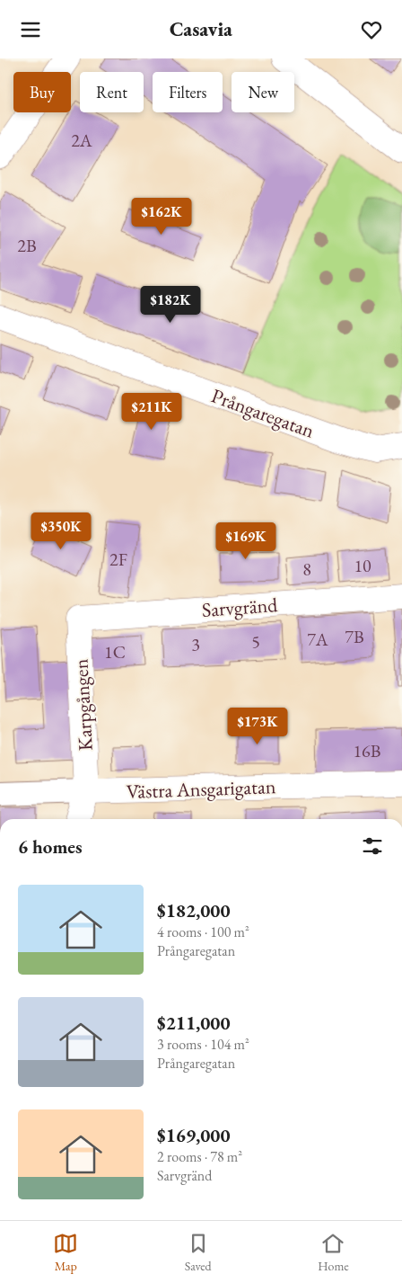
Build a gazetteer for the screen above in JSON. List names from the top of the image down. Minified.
{"streets":{"street":["Prångaregatan","Sarvgränd","Karpgången","Västra Ansgarigatan"]},"crossings":[["Sarvgränd","Karpgången"],["Karpgången","Västra Ansgarigatan"]],"house_numbers":["2A","2B","2F","10","8","7B","7A","5","3","1C","16B"],"page":{"header":"Casavia","chip":["Buy","Rent","Filters","New"],"price":["$162K","$182K","$211K","$350K","$169K","$173K"],"heading":"6 homes","list":[{"name":"$182,000","note":"4 rooms · 100 m² · Prångaregatan"},{"name":"$211,000","note":"3 rooms · 104 m² · Prångaregatan"},{"name":"$169,000","note":"2 rooms · 78 m² · Sarvgränd"}],"tabs":["Map","Saved","Home"]}}
